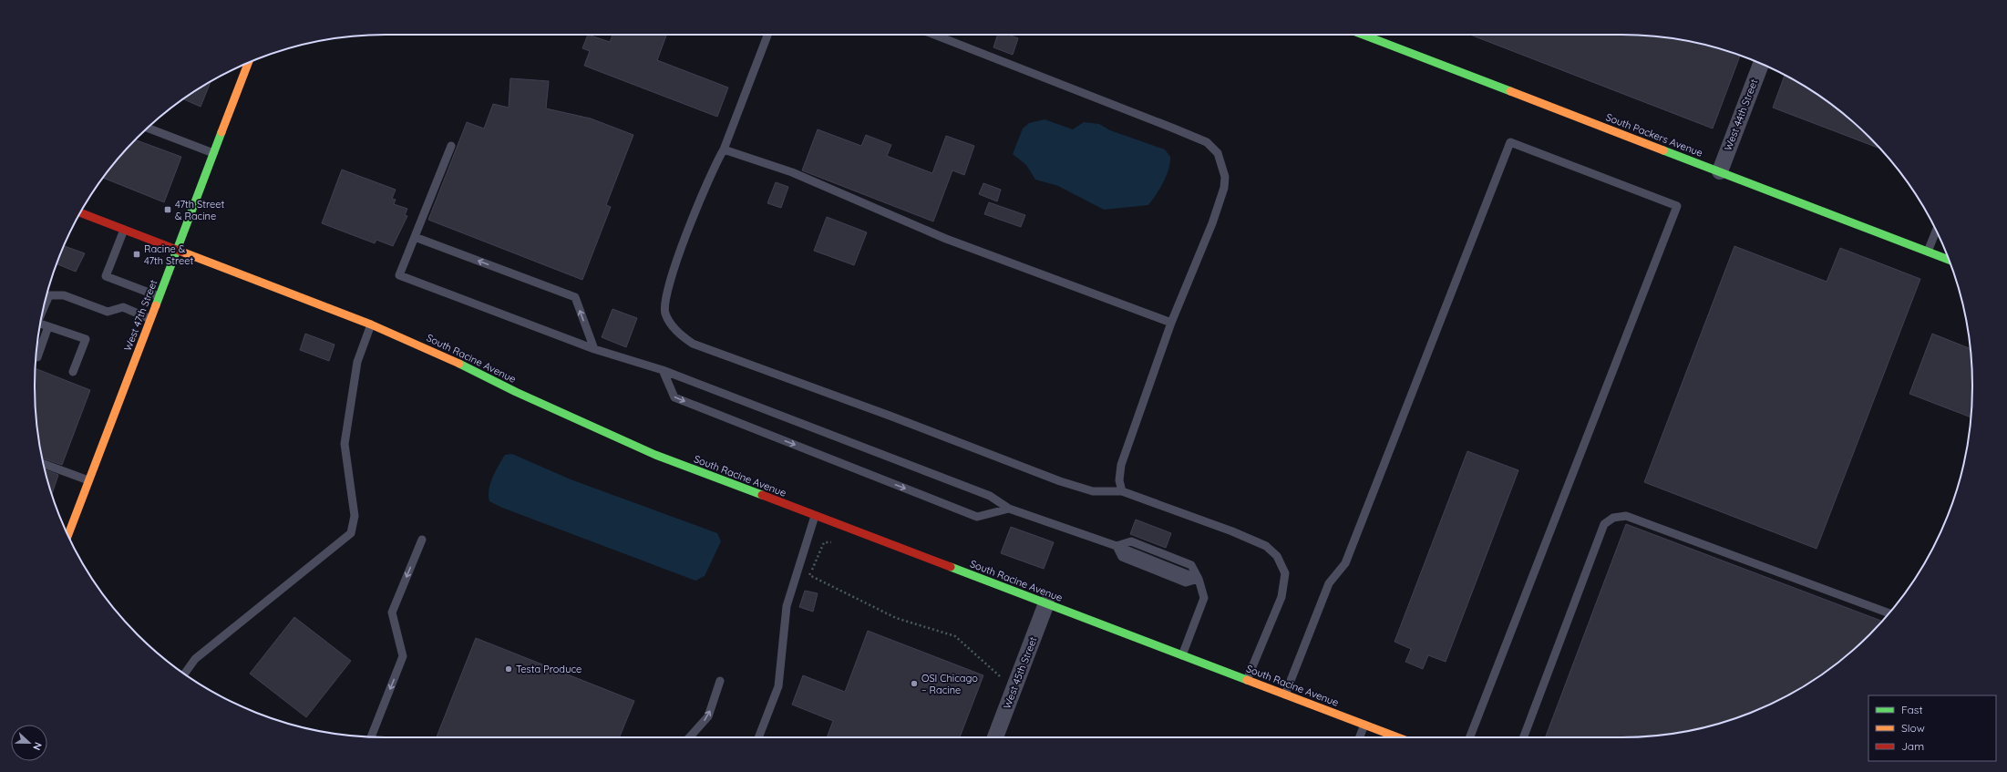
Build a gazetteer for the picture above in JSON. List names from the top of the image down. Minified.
{"streets":{"street":["West 44th Street","South Packers Avenue","West 47th Street","South Racine Avenue","West 45th Street"]},"crossings":[["West 44th Street","South Packers Avenue"],["West 47th Street","South Racine Avenue"],["South Racine Avenue","West 45th Street"]],"places":{"transit":["47th Street & Racine","Racine & 47th Street"],"other":["Testa Produce","OSI Chicago – Racine"]},"legend":["Fast","Slow","Jam"],"north":"right"}
